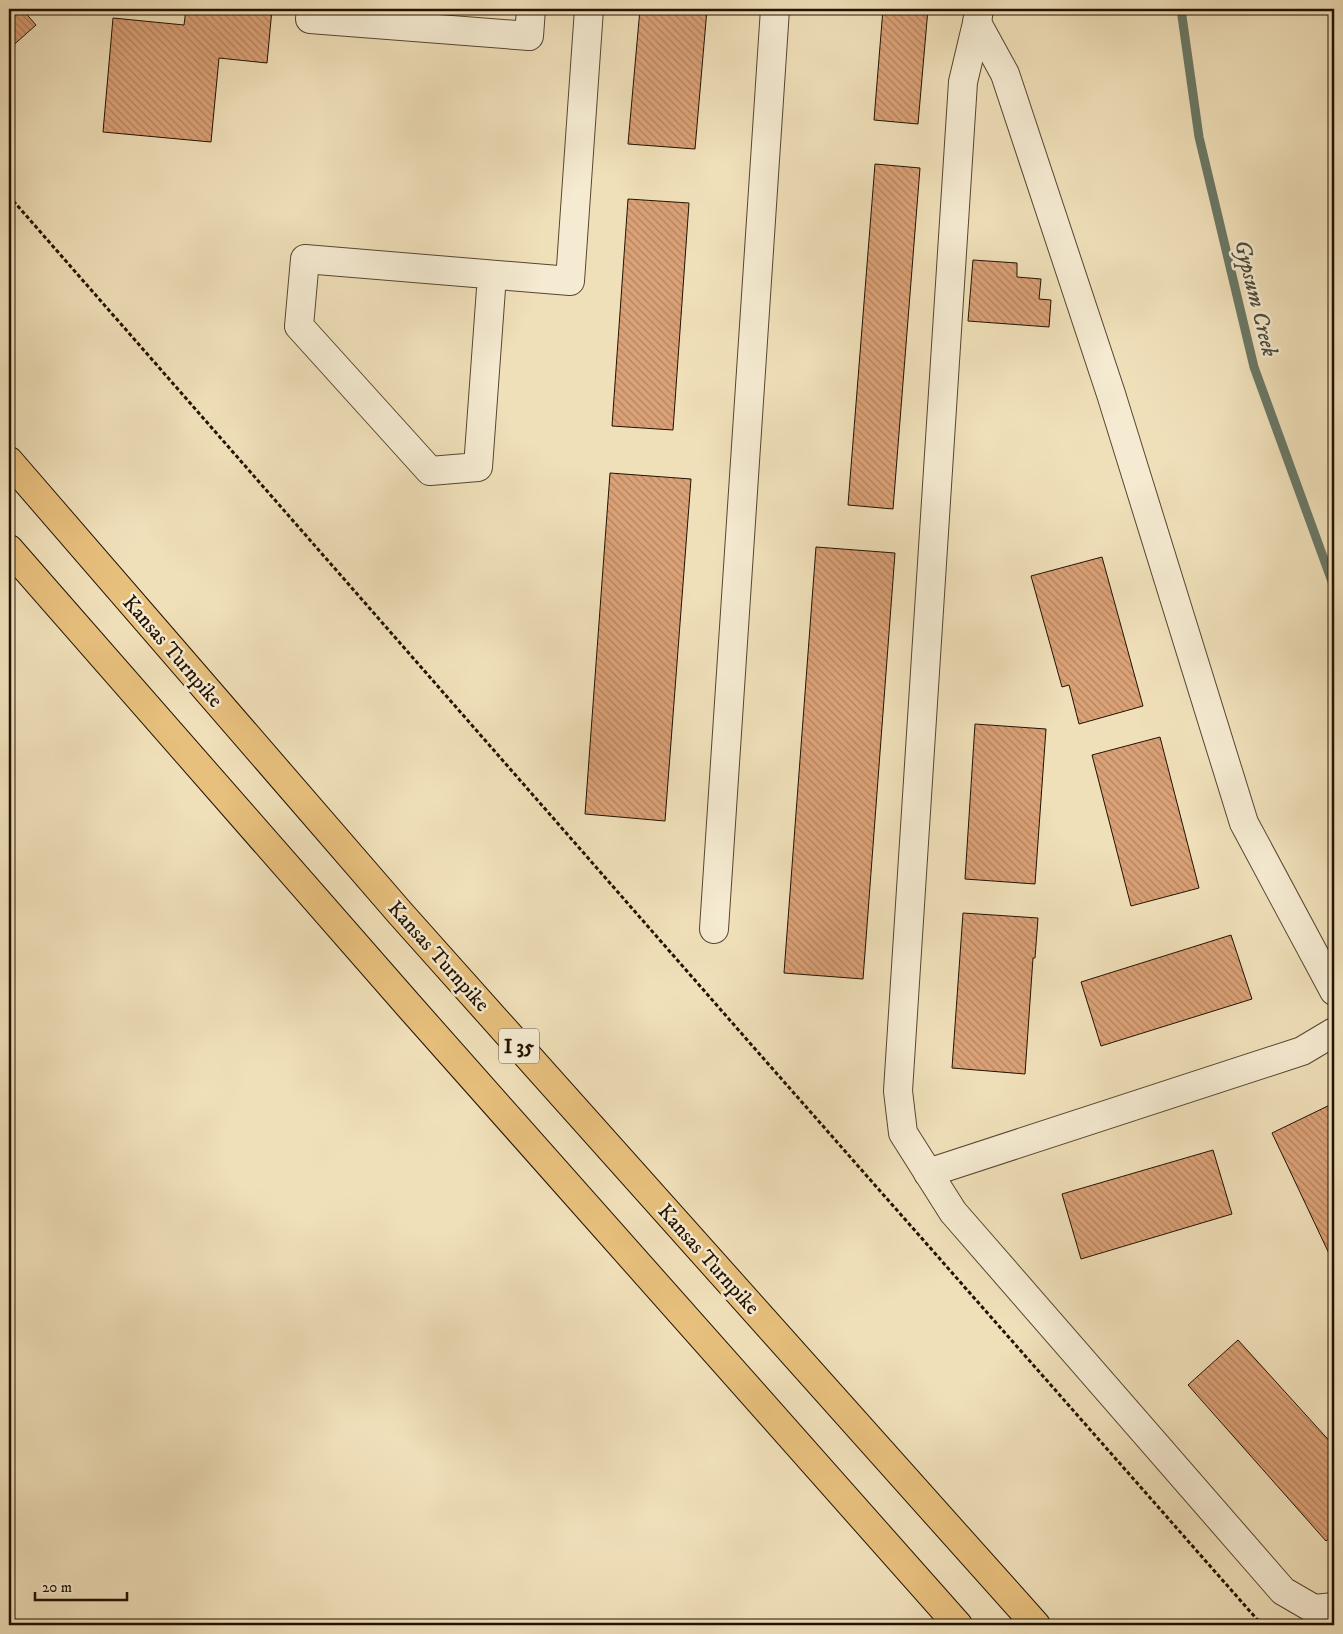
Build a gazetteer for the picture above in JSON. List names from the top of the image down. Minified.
{"streets":{"highway":["Kansas Turnpike","I 35"]},"water":["Gypsum Creek"],"scale_bar":"20 m"}
